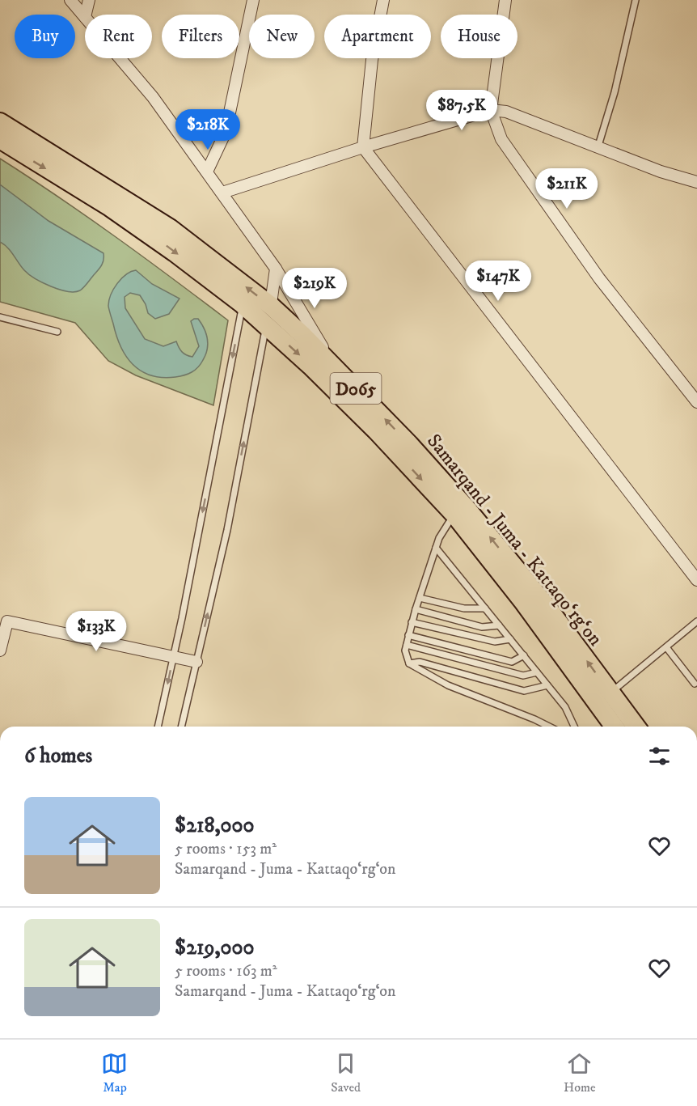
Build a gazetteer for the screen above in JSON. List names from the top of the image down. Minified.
{"streets":{"main road":["D065","Samarqand - Juma - Kattaqo‘rg‘on"]},"page":{"chip":["Buy","Rent","Filters","New","Apartment","House"],"price":["$87.5K","$218K","$211K","$147K","$219K","$133K"],"heading":"6 homes","list":[{"name":"$218,000","note":"5 rooms · 153 m² · Samarqand - Juma - Kattaqo‘rg‘on"},{"name":"$219,000","note":"5 rooms · 163 m² · Samarqand - Juma - Kattaqo‘rg‘on"}],"tabs":["Map","Saved","Home"]}}
